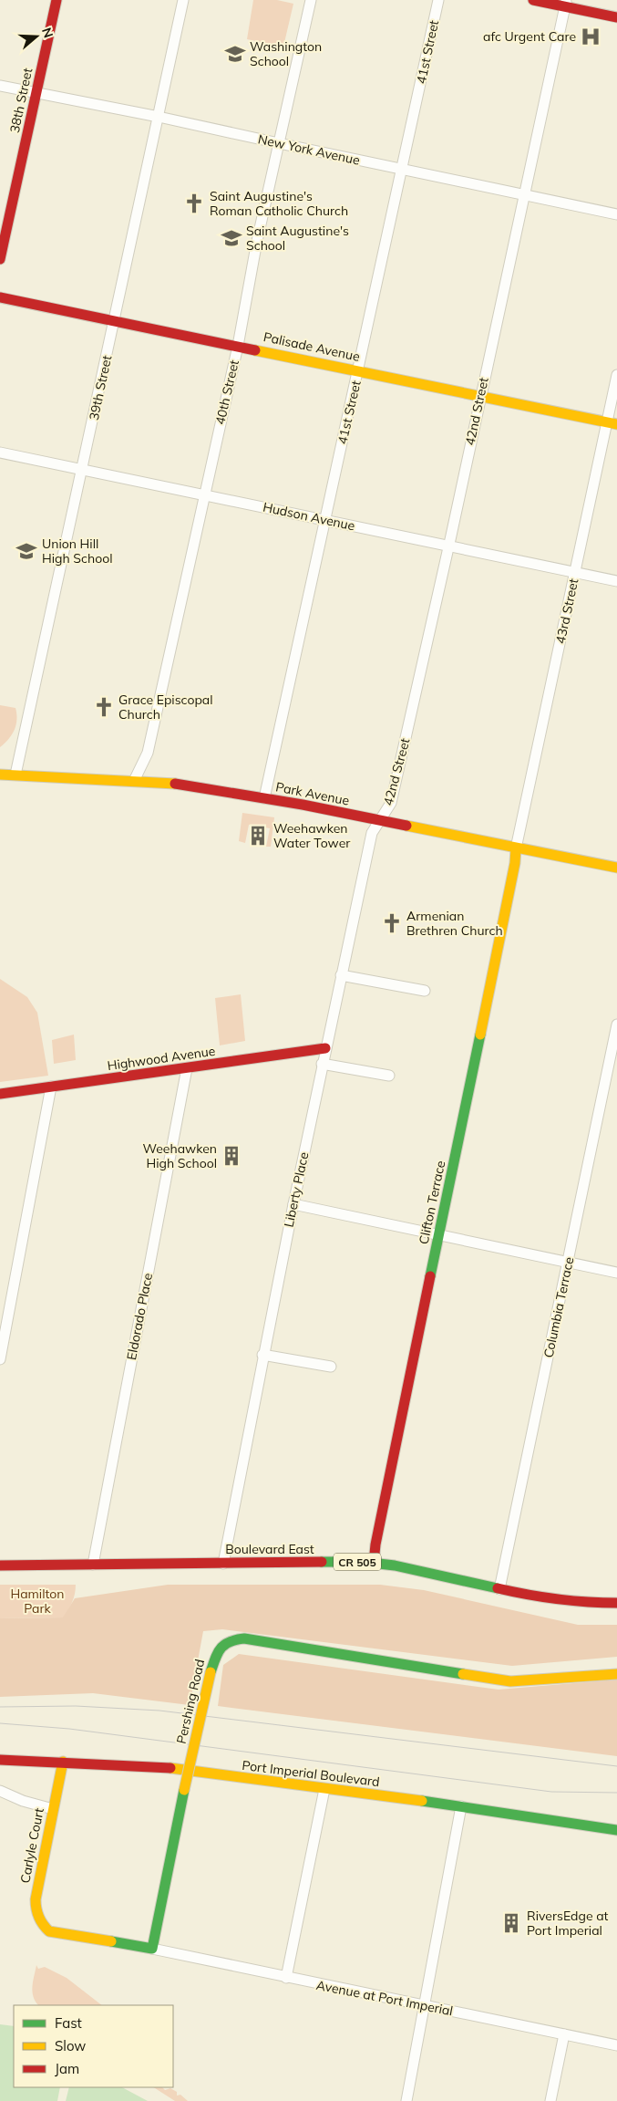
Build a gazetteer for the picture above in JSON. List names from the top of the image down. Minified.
{"streets":{"street":["41st Street","38th Street","New York Avenue","Palisade Avenue","39th Street","40th Street","42nd Street","Hudson Avenue","43rd Street","Park Avenue","Highwood Avenue","Liberty Place","Clifton Terrace","Columbia Terrace","Eldorado Place","Boulevard East","CR 505","Pershing Road","Port Imperial Boulevard","Carlyle Court","Avenue at Port Imperial"]},"crossings":[["41st Street","New York Avenue"],["41st Street","Palisade Avenue"],["41st Street","Hudson Avenue"],["41st Street","Park Avenue"],["38th Street","New York Avenue"],["New York Avenue","39th Street"],["New York Avenue","40th Street"],["New York Avenue","42nd Street"],["Palisade Avenue","39th Street"],["Palisade Avenue","40th Street"],["Palisade Avenue","42nd Street"],["Palisade Avenue","43rd Street"],["39th Street","Hudson Avenue"],["39th Street","Park Avenue"],["40th Street","Hudson Avenue"],["40th Street","Park Avenue"],["42nd Street","Hudson Avenue"],["42nd Street","Park Avenue"],["42nd Street","Liberty Place"],["Hudson Avenue","43rd Street"],["43rd Street","Park Avenue"],["43rd Street","Clifton Terrace"],["Park Avenue","Liberty Place"],["Park Avenue","Clifton Terrace"],["Highwood Avenue","Liberty Place"],["Highwood Avenue","Eldorado Place"],["Liberty Place","Boulevard East"],["Clifton Terrace","Boulevard East"],["Columbia Terrace","Boulevard East"],["Eldorado Place","Boulevard East"],["Pershing Road","Carlyle Court"],["Pershing Road","Avenue at Port Imperial"],["Port Imperial Boulevard","Carlyle Court"],["Carlyle Court","Avenue at Port Imperial"]],"parks":["Hamilton Park"],"places":{"hospital":["afc Urgent Care"],"school or university":["Washington School","Saint Augustine's School","Union Hill High School"],"church":["Saint Augustine's Roman Catholic Church","Grace Episcopal Church","Armenian Brethren Church"],"building":["Weehawken Water Tower","Weehawken High School","RiversEdge at Port Imperial"]},"legend":["Fast","Slow","Jam"],"north":"right"}
